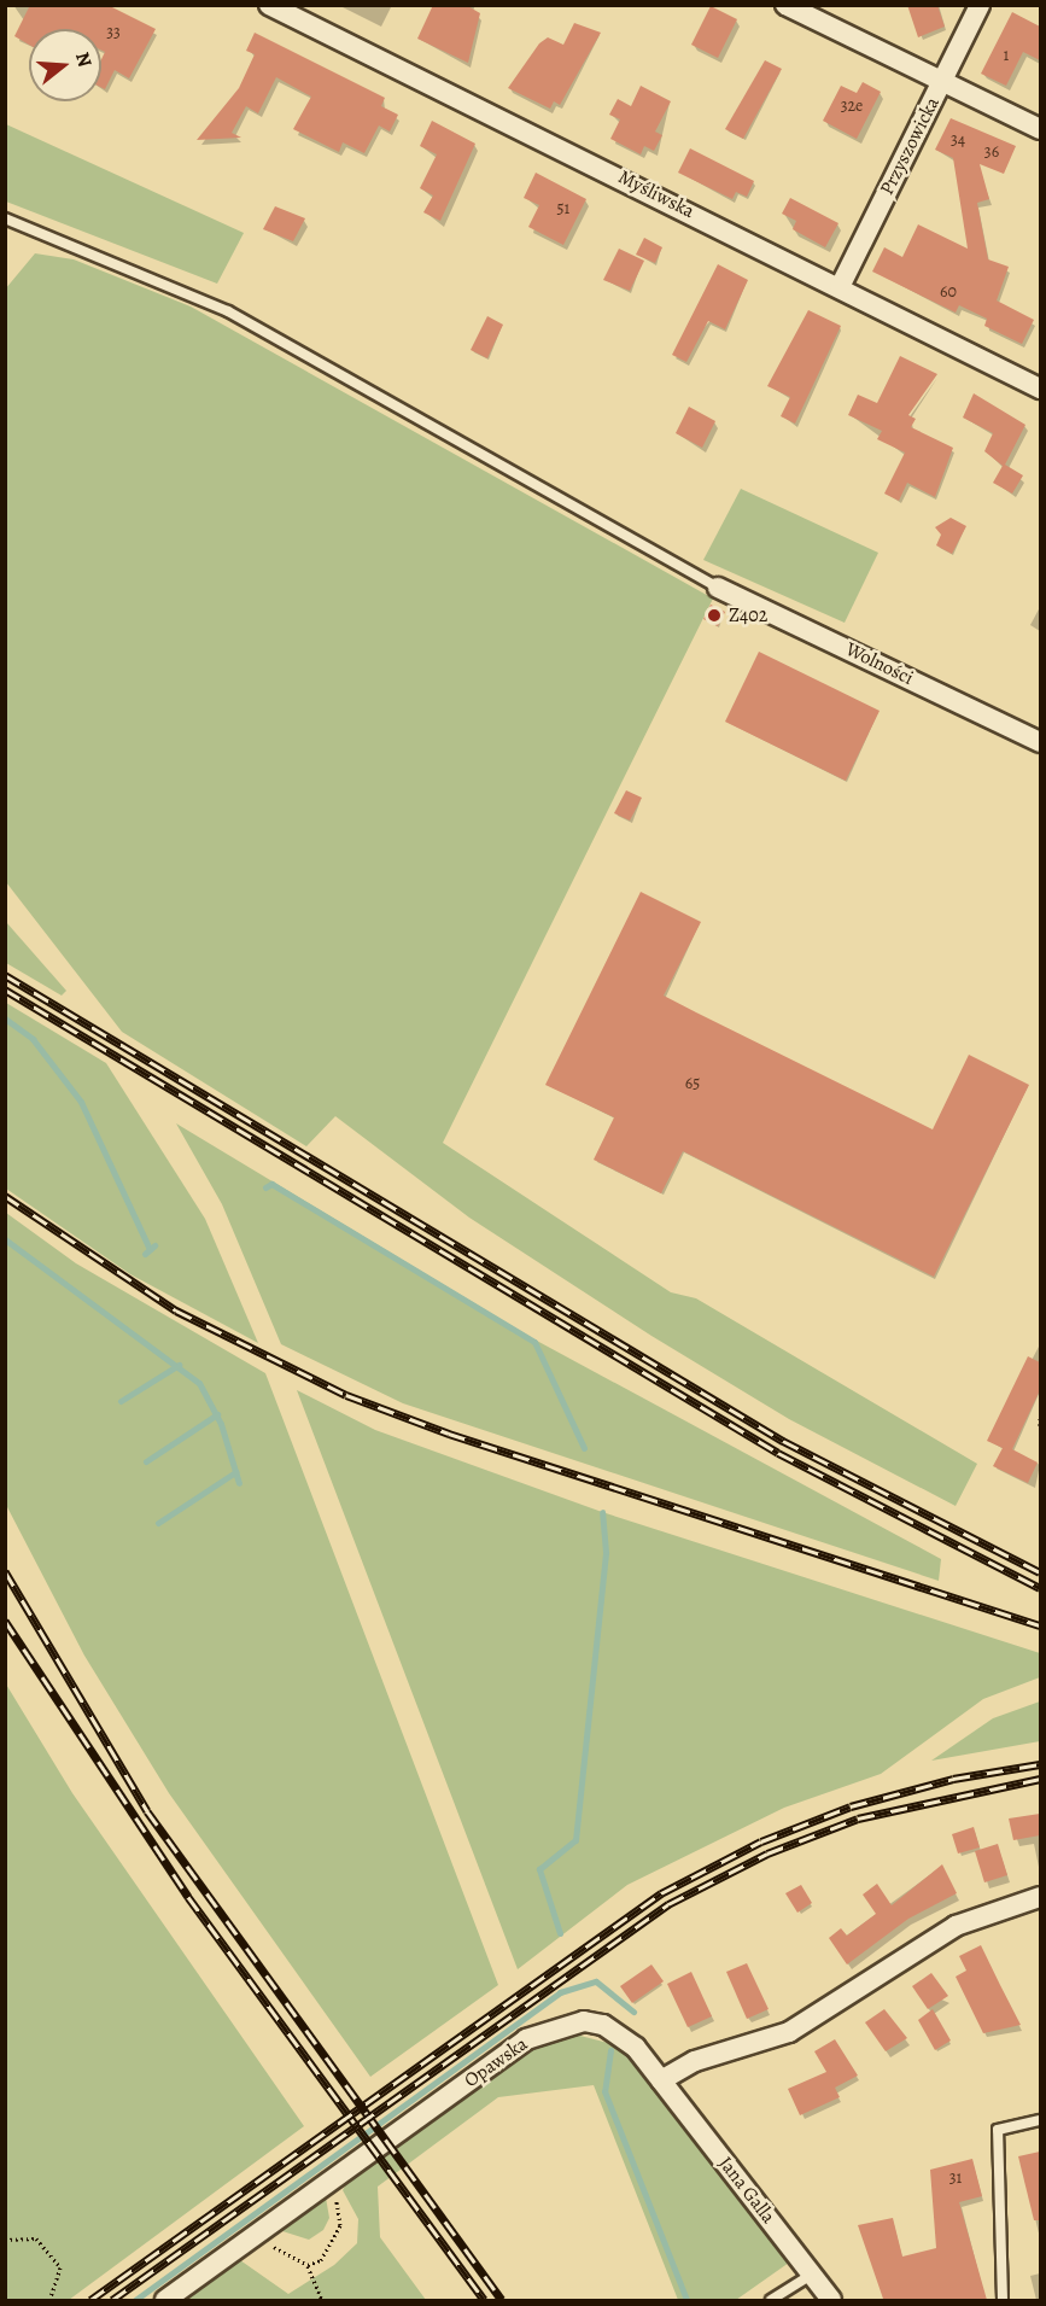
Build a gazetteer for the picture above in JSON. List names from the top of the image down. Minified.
{"streets":{"street":["Przyszowicka","Myśliwska","Wolności","Opawska","Jana Galla"]},"crossings":[["Przyszowicka","Myśliwska"],["Opawska","Jana Galla"]],"places":["Z402"],"house_numbers":["33","1","32e","34","36","51","60","65","31"],"north":"right"}
